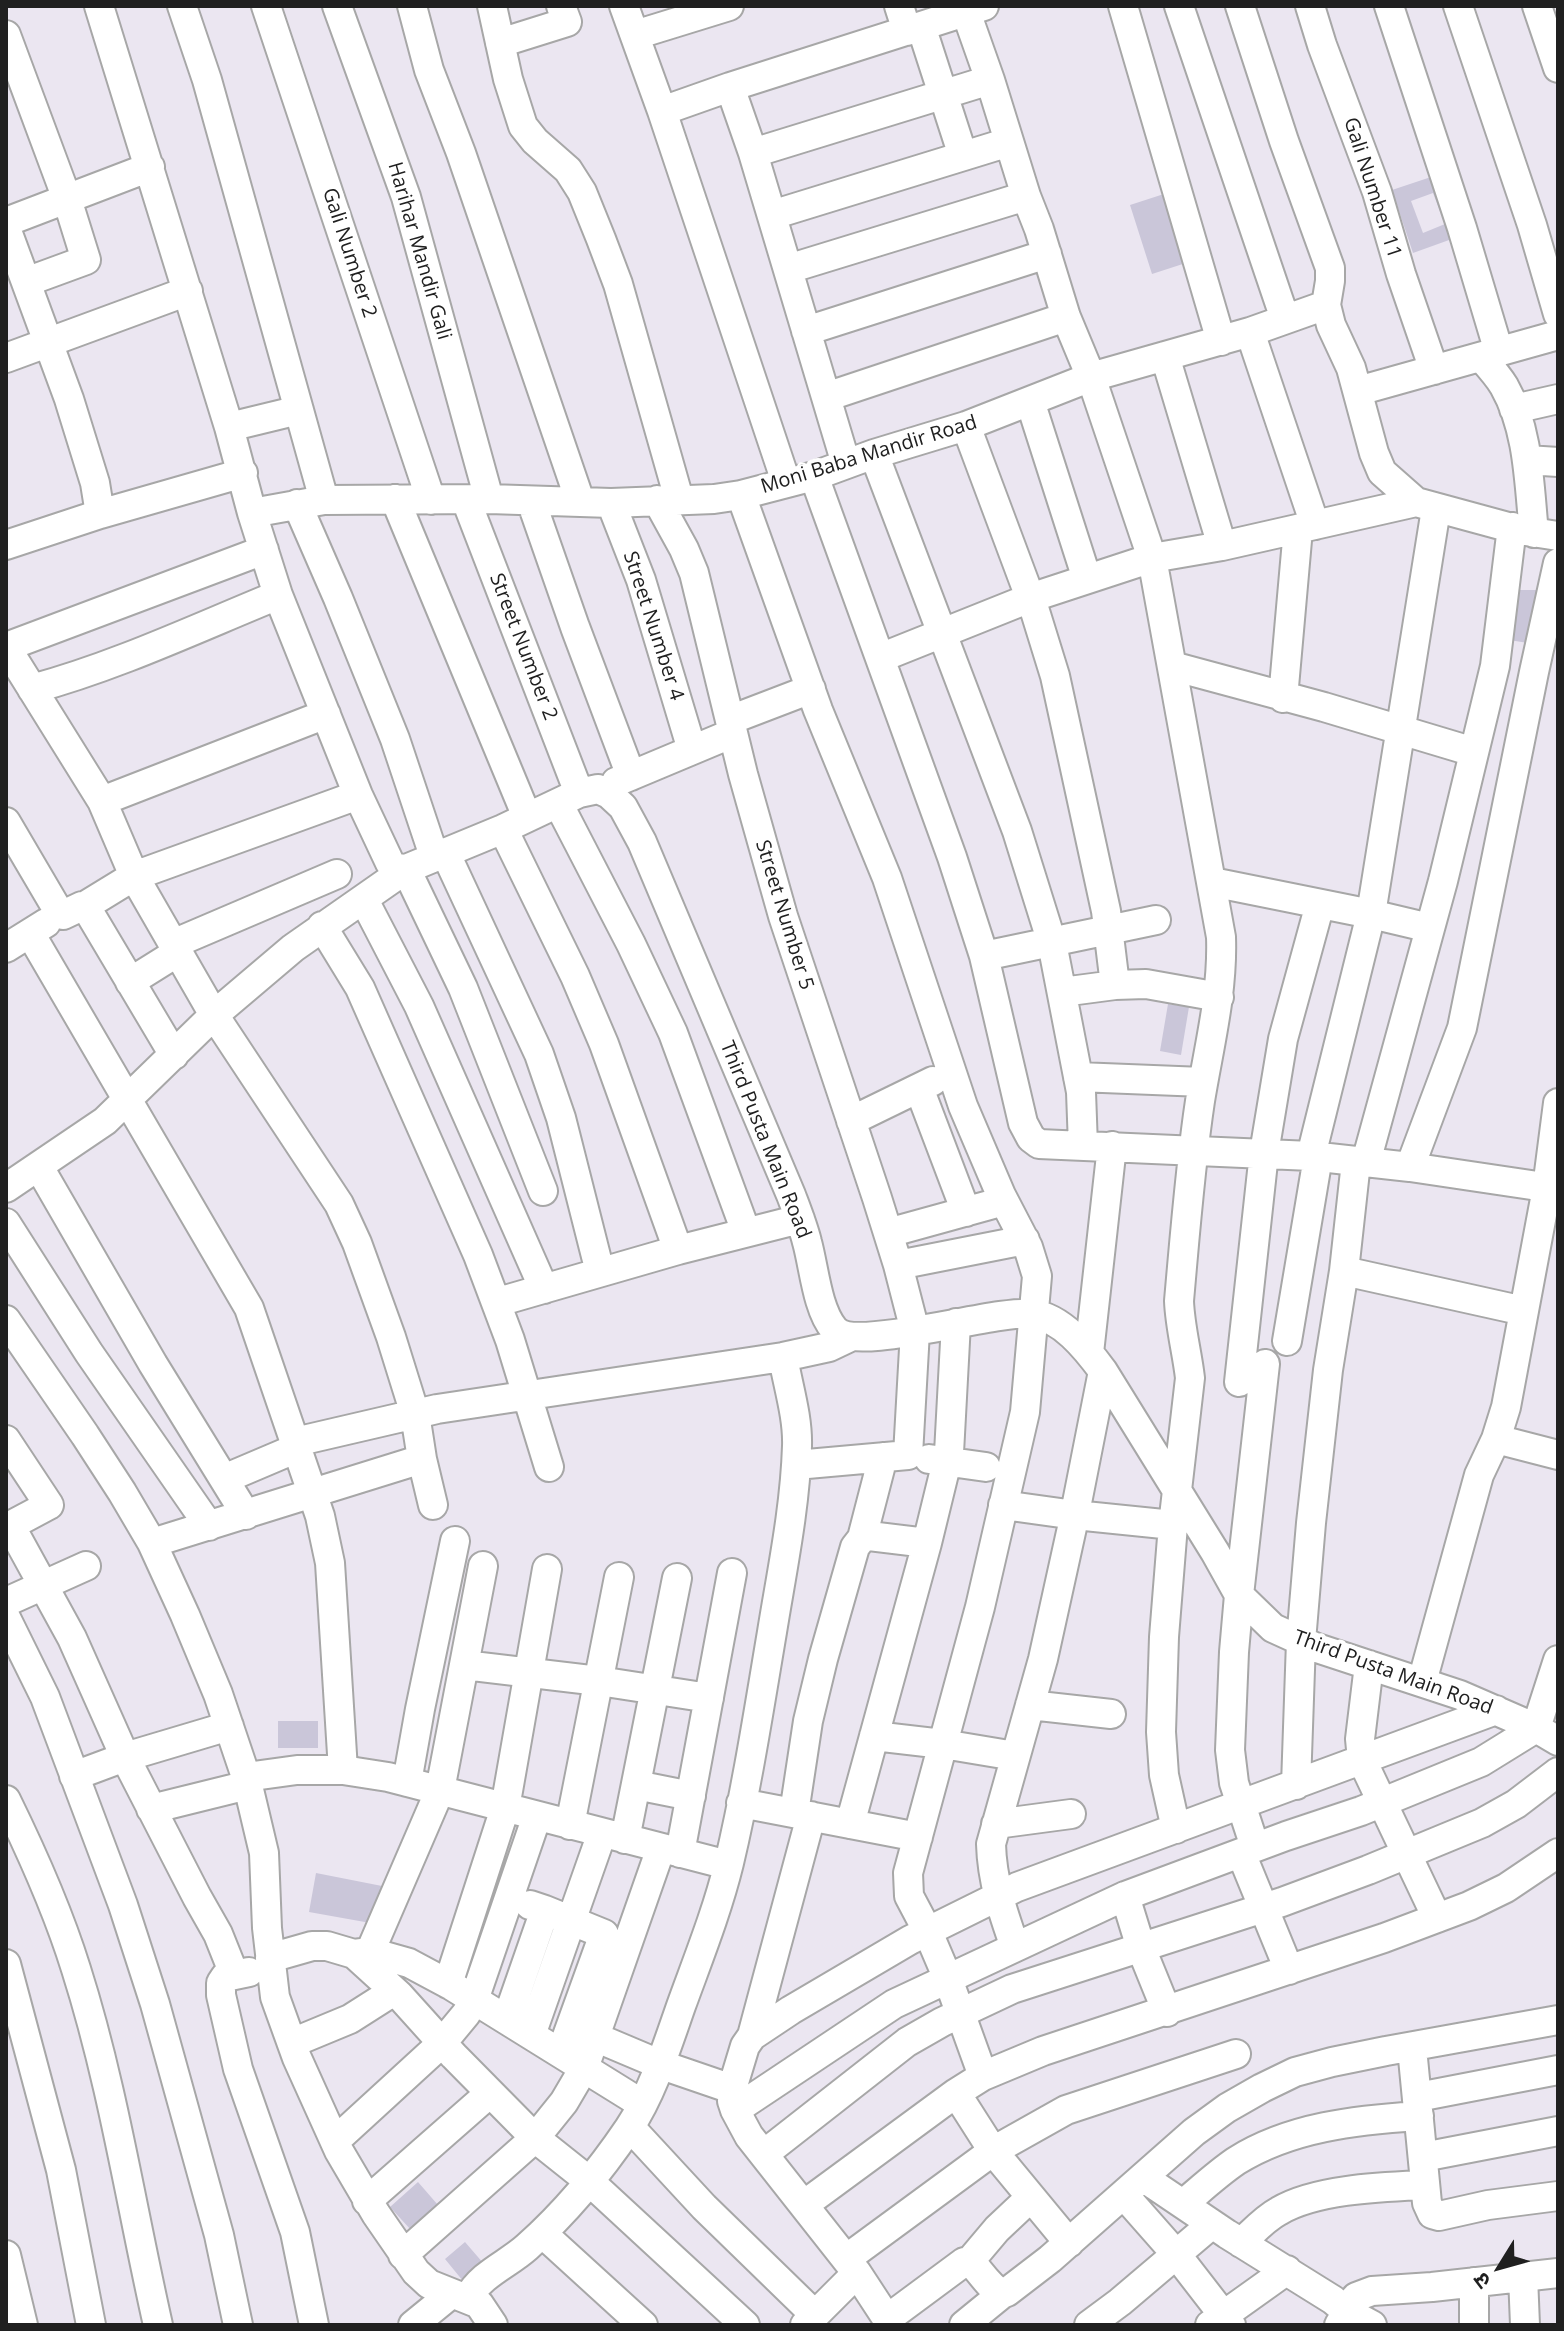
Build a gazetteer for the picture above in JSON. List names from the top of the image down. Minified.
{"streets":{"street":["Gali Number 11","Harihar Mandir Gali","Gali Number 2","Moni Baba Mandir Road","Street Number 4","Street Number 2","Street Number 5","Third Pusta Main Road"]},"crossings":[["Harihar Mandir Gali","Moni Baba Mandir Road"],["Harihar Mandir Gali","Street Number 2"],["Gali Number 2","Moni Baba Mandir Road"],["Moni Baba Mandir Road","Street Number 4"],["Moni Baba Mandir Road","Street Number 2"],["Moni Baba Mandir Road","Street Number 5"],["Street Number 2","Third Pusta Main Road"]],"north":"bottom left"}
